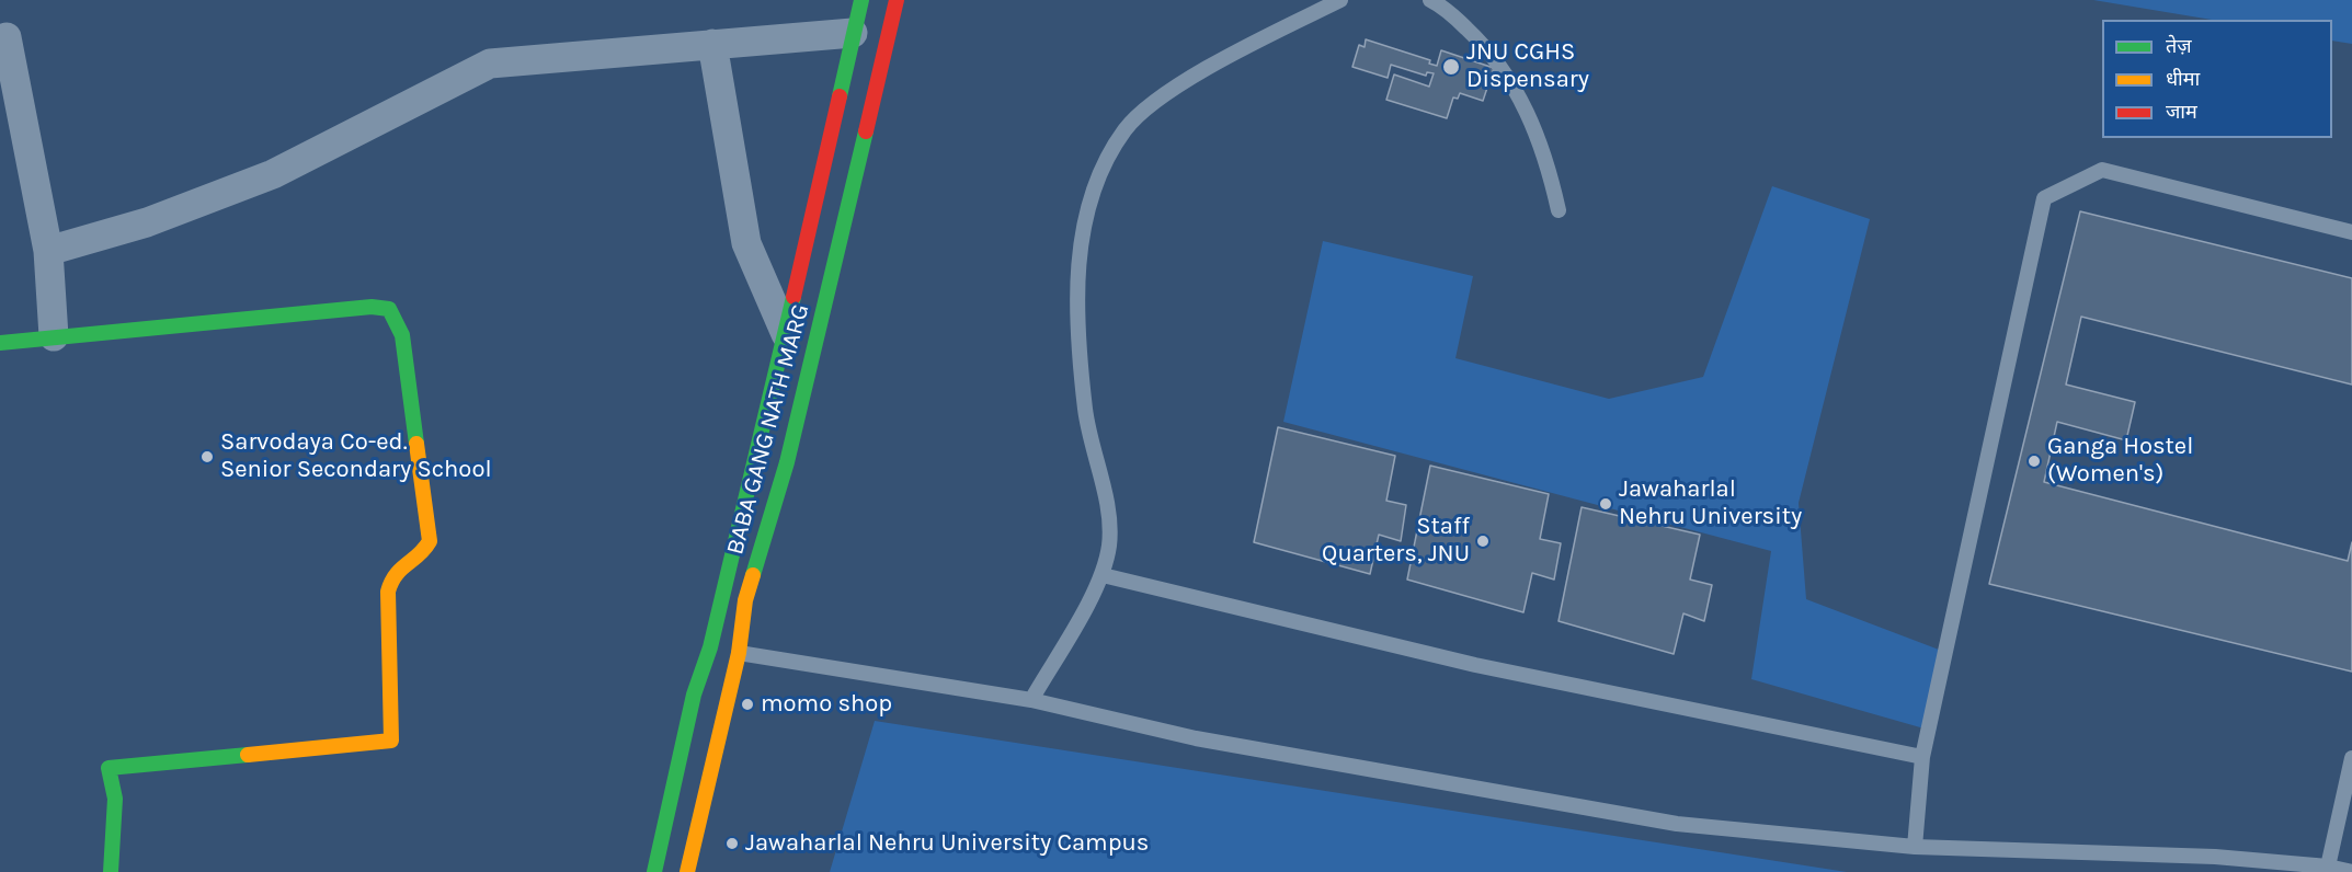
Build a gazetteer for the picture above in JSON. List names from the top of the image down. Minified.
{"streets":{"street":["BABA GANG NATH MARG"]},"places":["JNU CGHS Dispensary","Sarvodaya Co-ed. Senior Secondary School","Ganga Hostel (Women's)","Jawaharlal Nehru University","Staff Quarters, JNU","momo shop","Jawaharlal Nehru University Campus"],"legend":["तेज़","धीमा","जाम"]}
